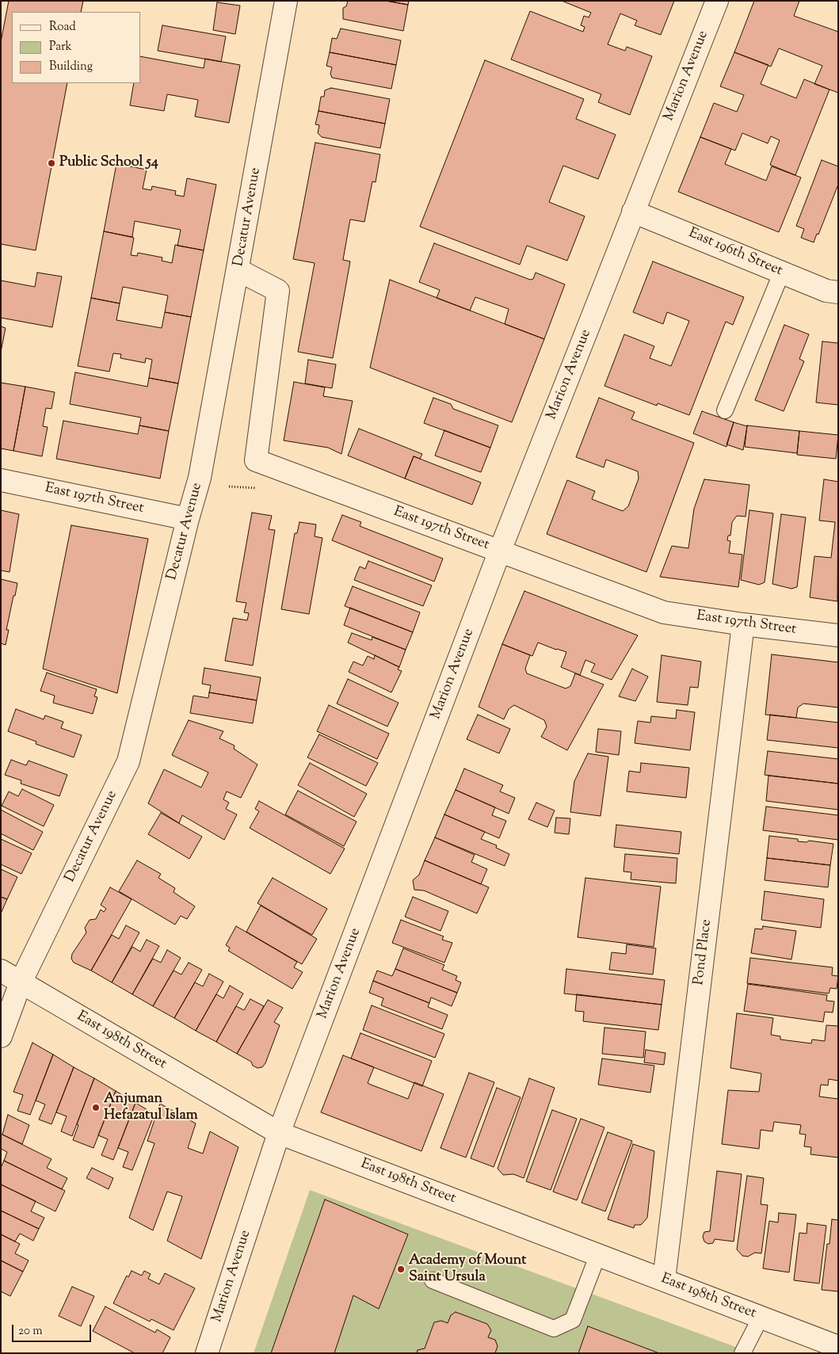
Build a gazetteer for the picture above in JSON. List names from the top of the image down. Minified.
{"streets":{"street":["Marion Avenue","Decatur Avenue","East 196th Street","East 197th Street","Pond Place","East 198th Street"]},"crossings":[["Marion Avenue","East 196th Street"],["Marion Avenue","East 197th Street"],["Marion Avenue","East 198th Street"],["Decatur Avenue","East 197th Street"],["Decatur Avenue","East 198th Street"],["East 197th Street","Pond Place"],["Pond Place","East 198th Street"]],"places":["Public School 54","Anjuman Hefazatul Islam","Academy of Mount Saint Ursula"],"legend":["Road","Park","Building"],"scale_bar":"20 m"}
